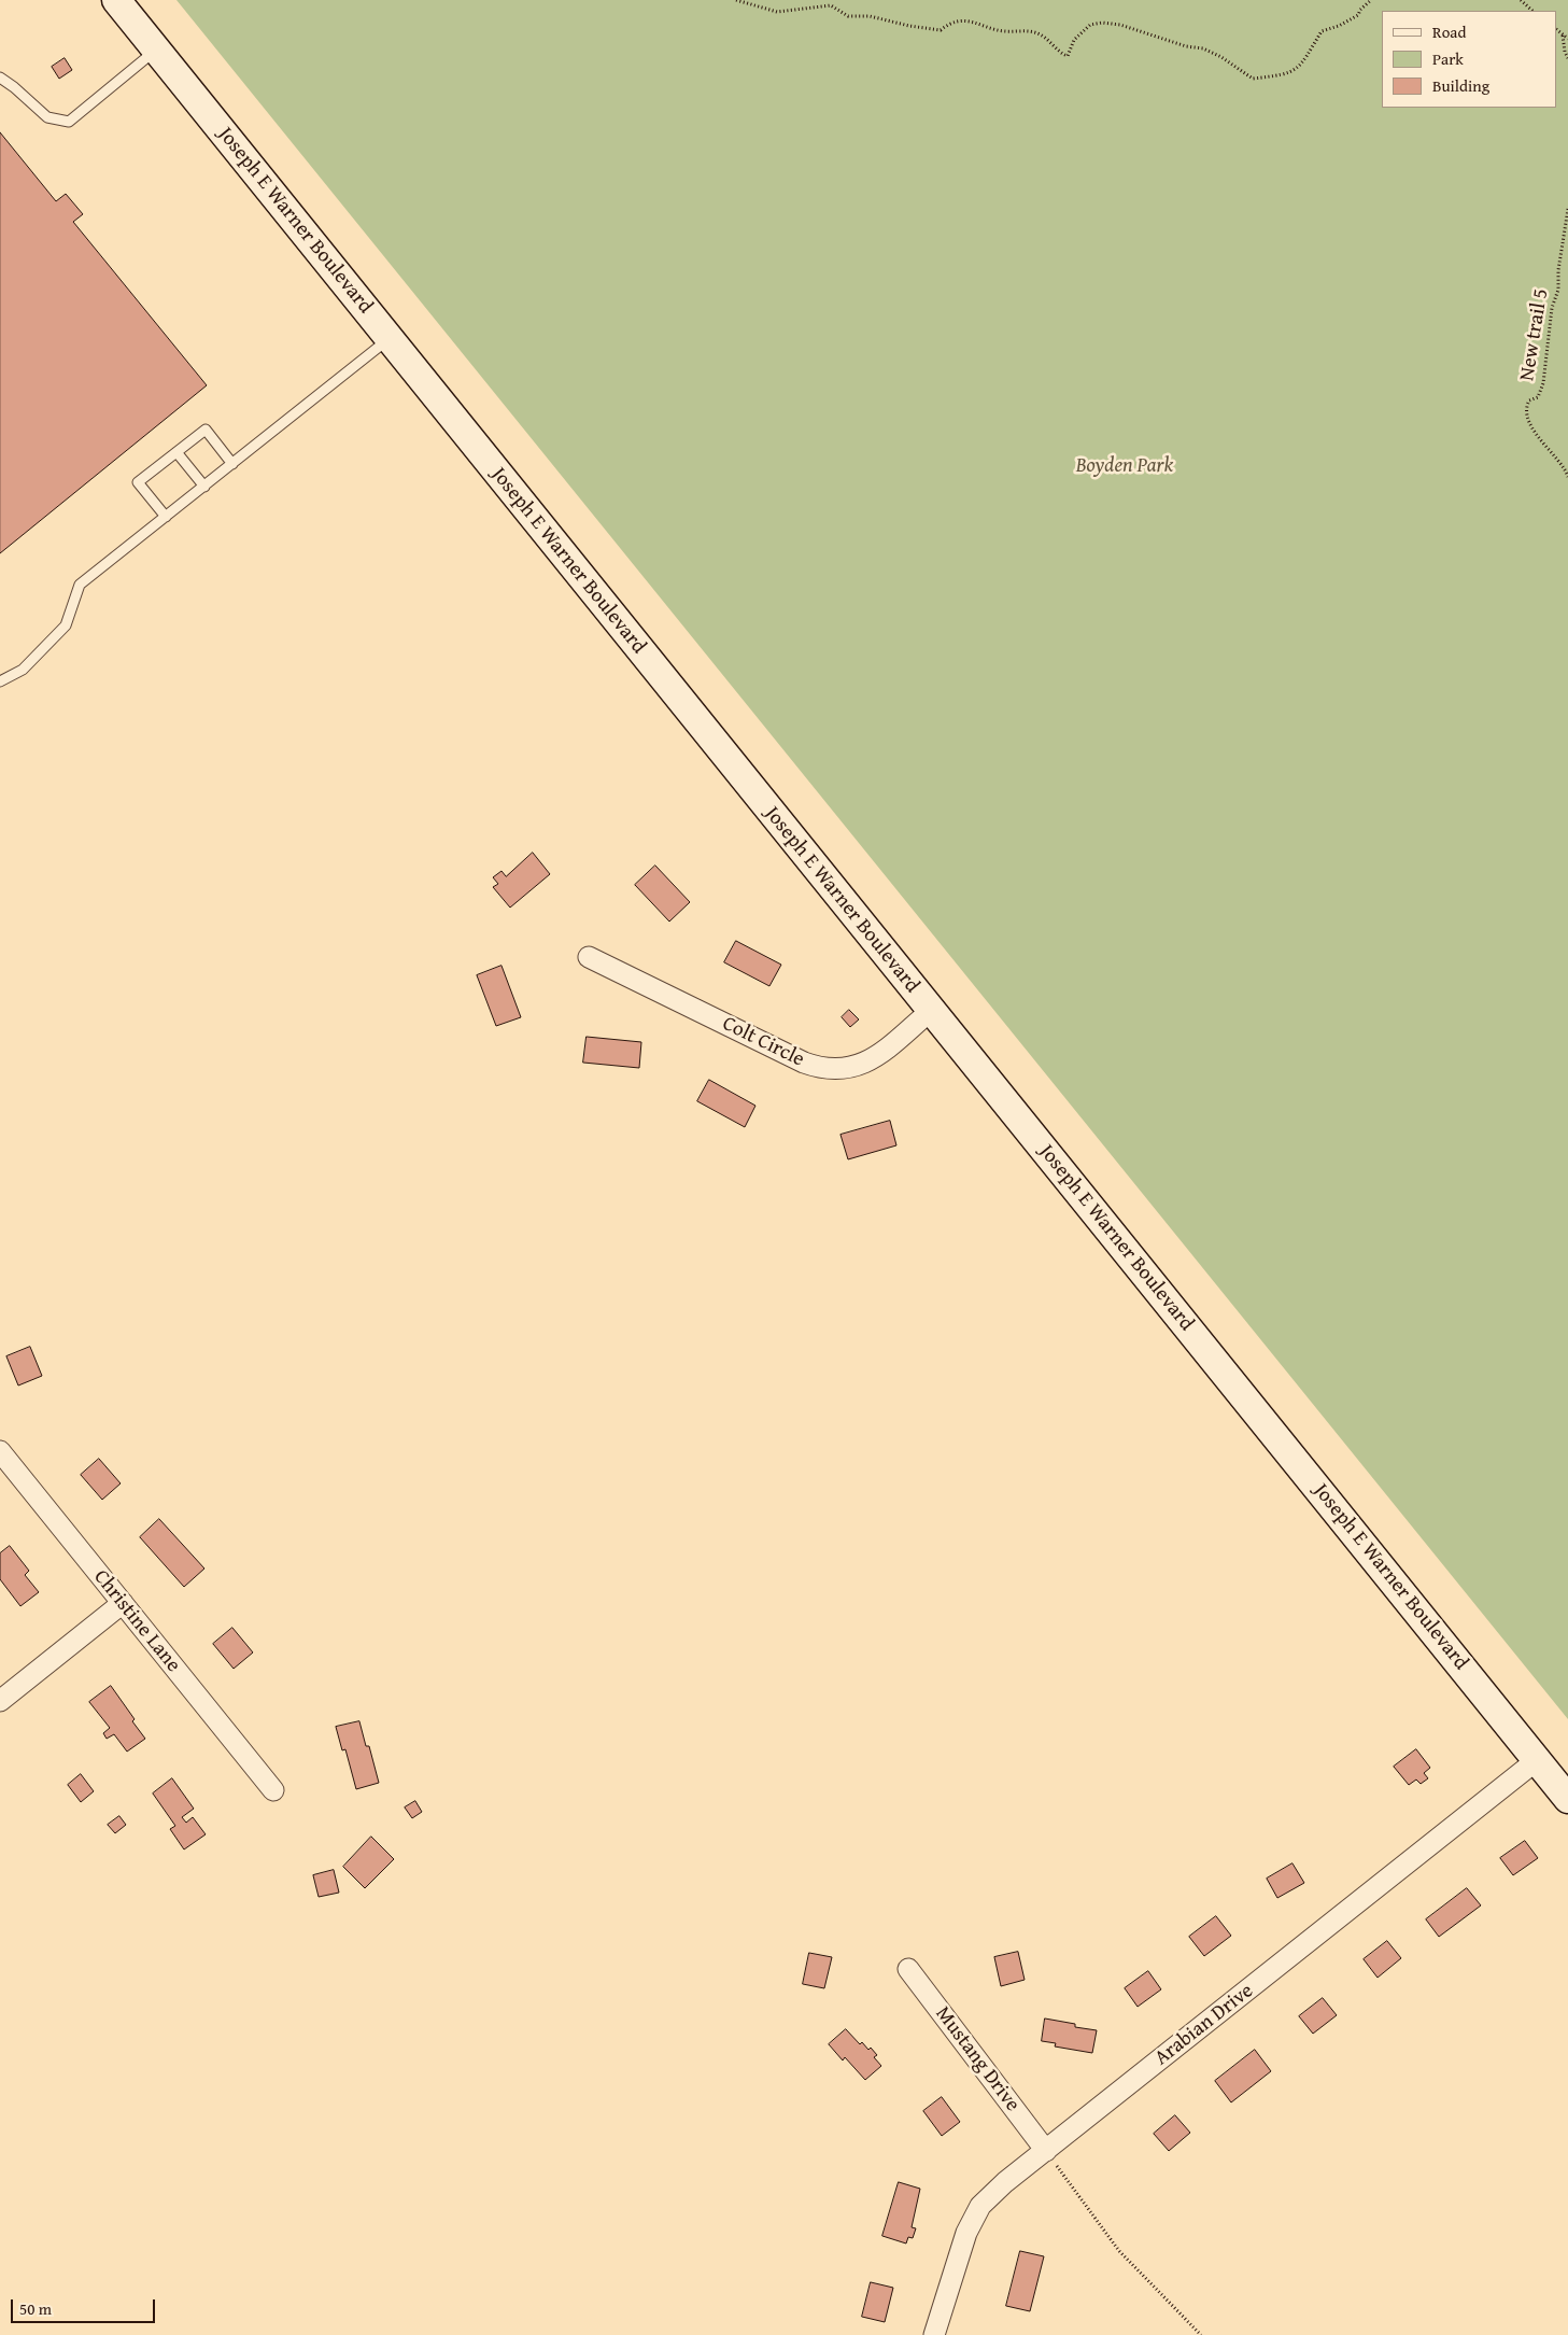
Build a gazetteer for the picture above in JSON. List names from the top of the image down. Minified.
{"streets":{"main road":["Joseph E Warner Boulevard"],"street":["Colt Circle","Christine Lane","Arabian Drive","Mustang Drive"],"path":["New trail 5"]},"crossings":[["Joseph E Warner Boulevard","Colt Circle"],["Joseph E Warner Boulevard","Arabian Drive"],["Arabian Drive","Mustang Drive"]],"parks":["Boyden Park"],"legend":["Road","Park","Building"],"scale_bar":"50 m"}
